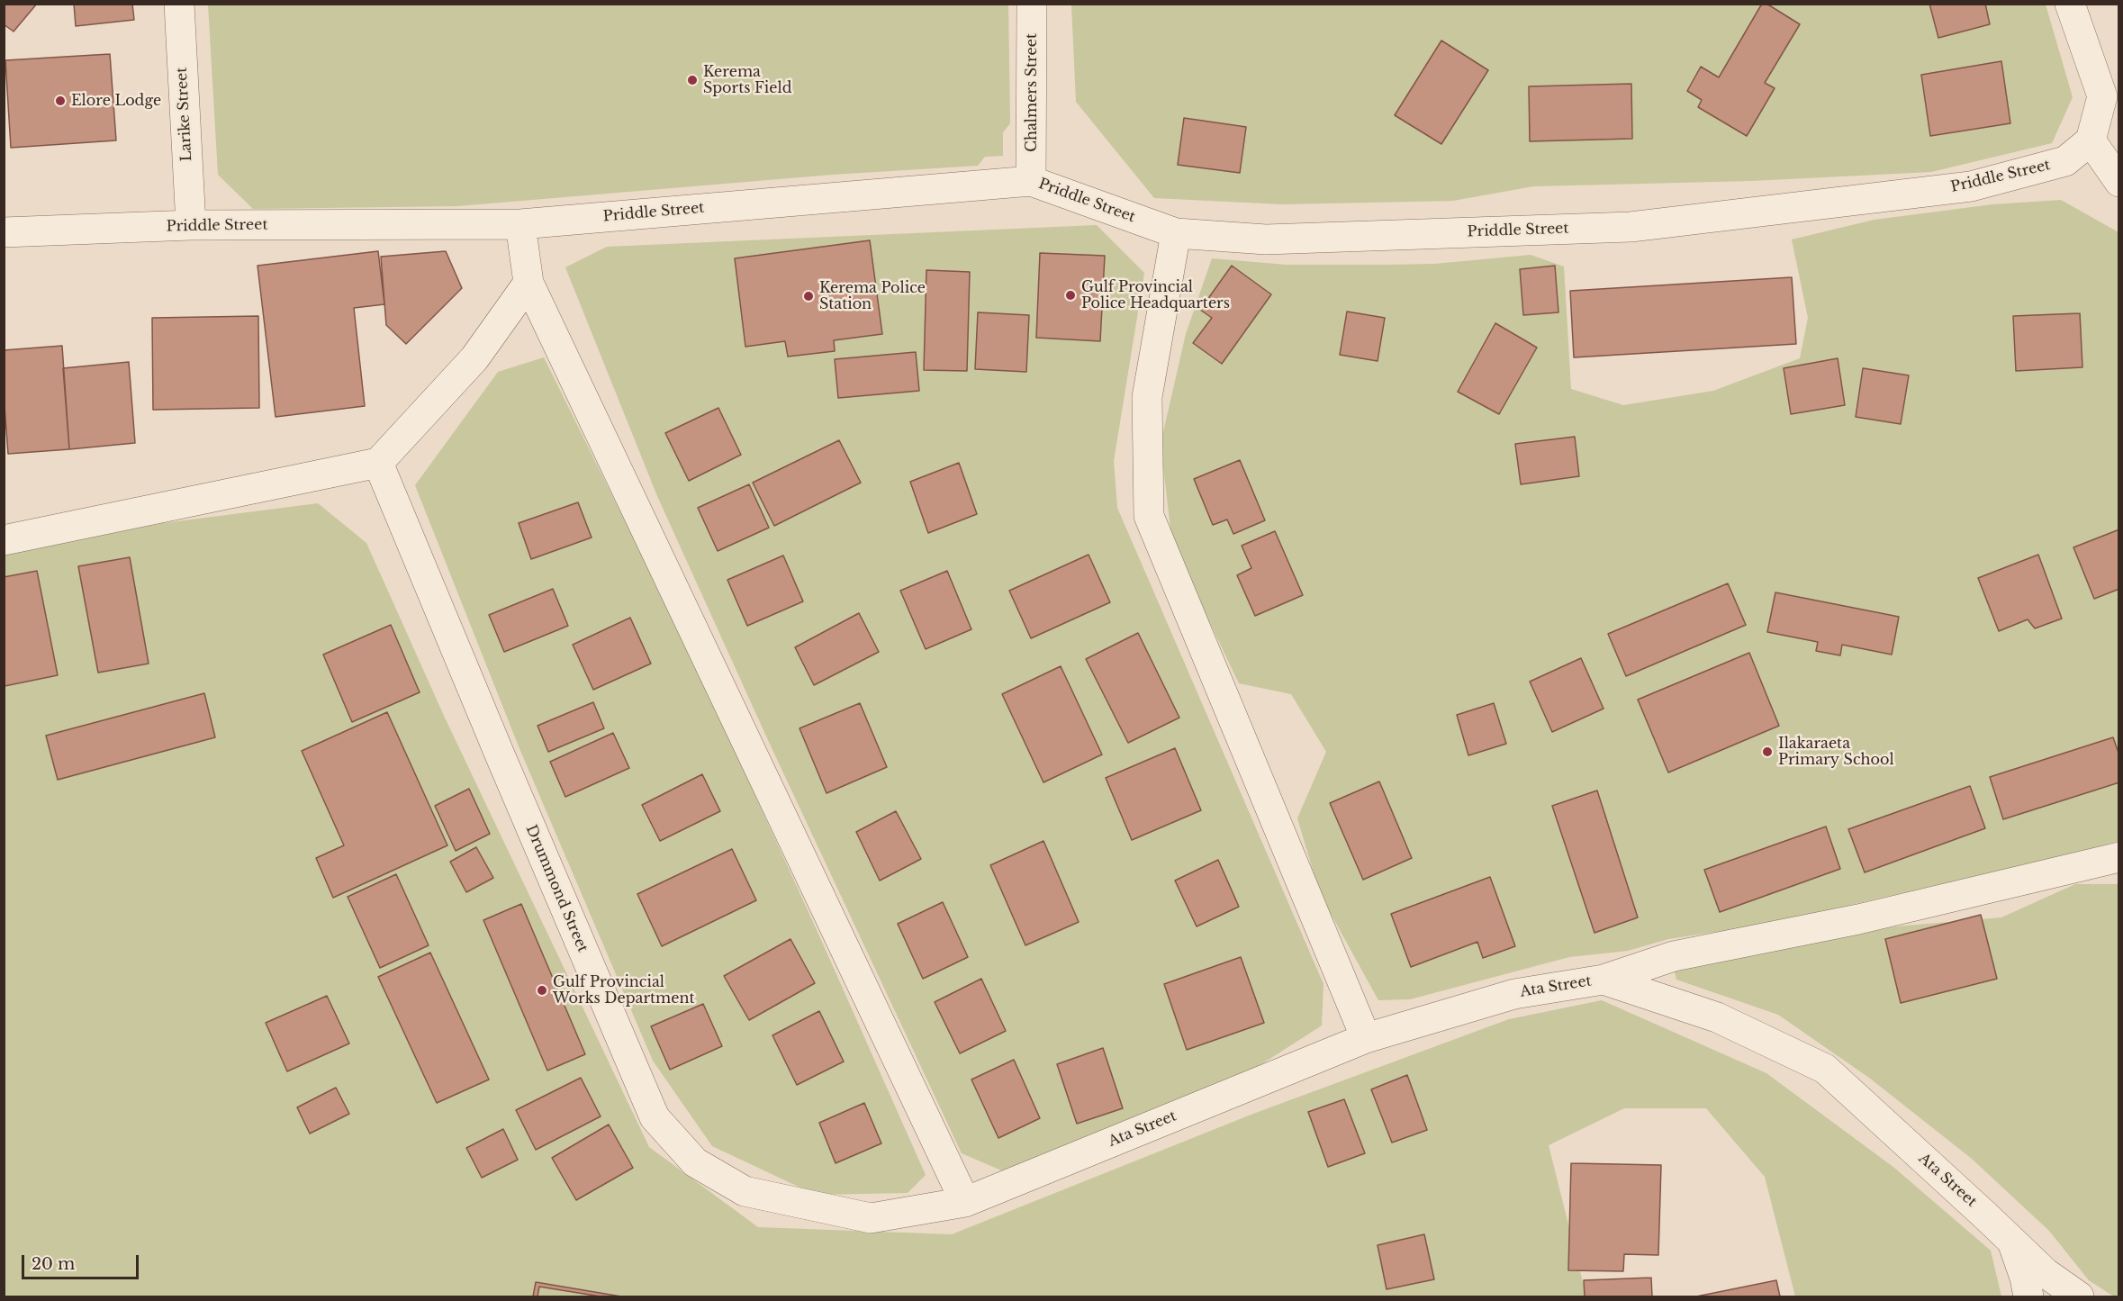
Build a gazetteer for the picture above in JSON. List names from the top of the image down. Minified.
{"streets":{"street":["Chalmers Street","Larike Street","Priddle Street","Drummond Street","Ata Street"]},"crossings":[["Chalmers Street","Priddle Street"],["Larike Street","Priddle Street"],["Drummond Street","Ata Street"]],"places":["Kerema Sports Field","Elore Lodge","Gulf Provincial Police Headquarters","Kerema Police Station","Ilakaraeta Primary School","Gulf Provincial Works Department"],"scale_bar":"20 m"}
